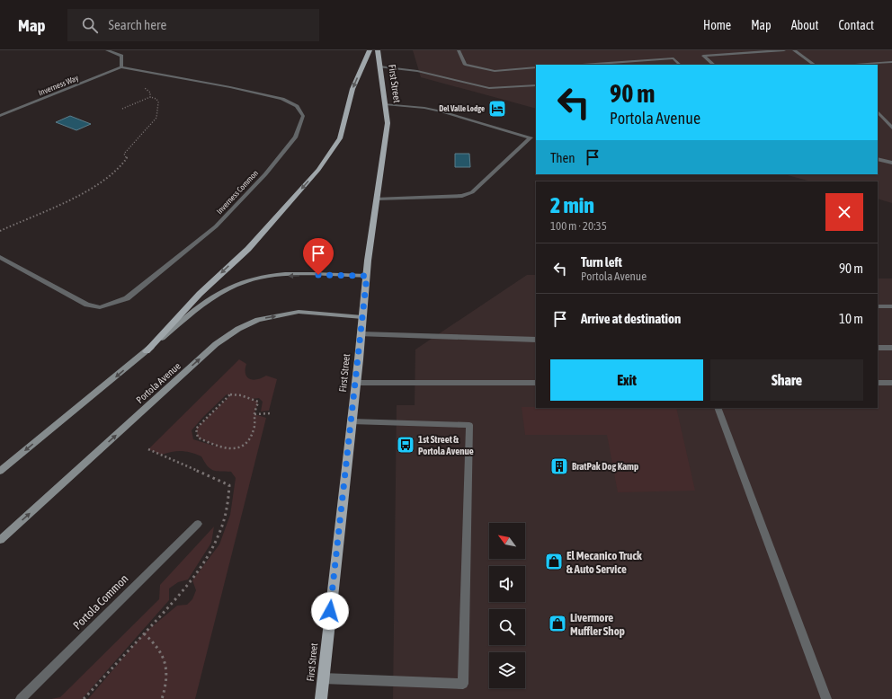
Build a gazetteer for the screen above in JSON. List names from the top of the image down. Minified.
{"streets":{"main road":["First Street","Portola Avenue"],"street":["Inverness Way","Inverness Common","Portola Common"]},"crossings":[["First Street","Portola Avenue"],["Inverness Way","Inverness Common"]],"places":{"hotel":["Del Valle Lodge"],"bus stop":["1st Street & Portola Avenue"],"building":["BratPak Dog Kamp"],"shop":["El Mecanico Truck & Auto Service","Livermore Muffler Shop"]},"north":"top left","page":{"header":"Map","search":"Search here","nav":["Home","Map","About","Contact"],"turn":["90 m","Portola Avenue"],"then":"Then","heading":["2 min","100 m · 20:35"],"list":[{"name":"Turn left","note":"Portola Avenue","value":"90 m"},{"name":"Arrive at destination","value":"10 m"}],"buttons":["Exit","Share"]}}
